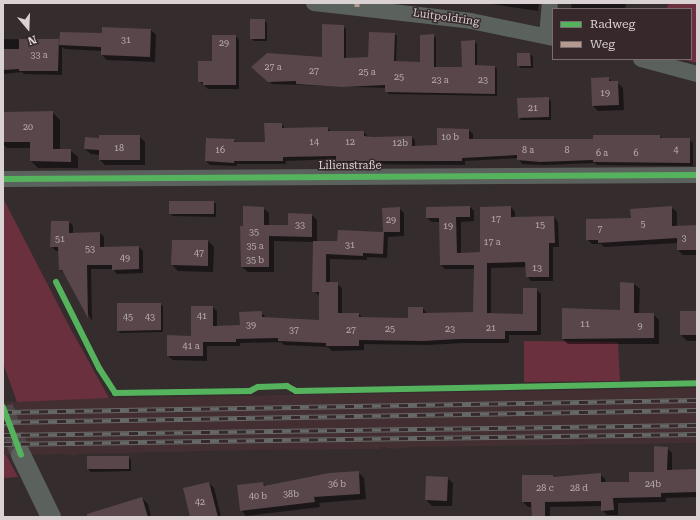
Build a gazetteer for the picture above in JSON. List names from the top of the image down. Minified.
{"streets":{"street":["Luitpoldring","Lilienstraße"]},"house_numbers":["31","29","33 a","27 a","27","25 a","25","23 a","23","19","21","20","10 b","14","12","12b","18","16","8 a","8","4","6 a","6","17","29","5","33","15","19","7","35","3","51","17 a","31","35 a","53","47","49","35 b","13","41","45","43","11","39","9","21","25","23","37","27","41 a","36 b","24b","28 c","28 d","38b","40 b","42"],"legend":["Radweg","Weg"],"north":"bottom"}
